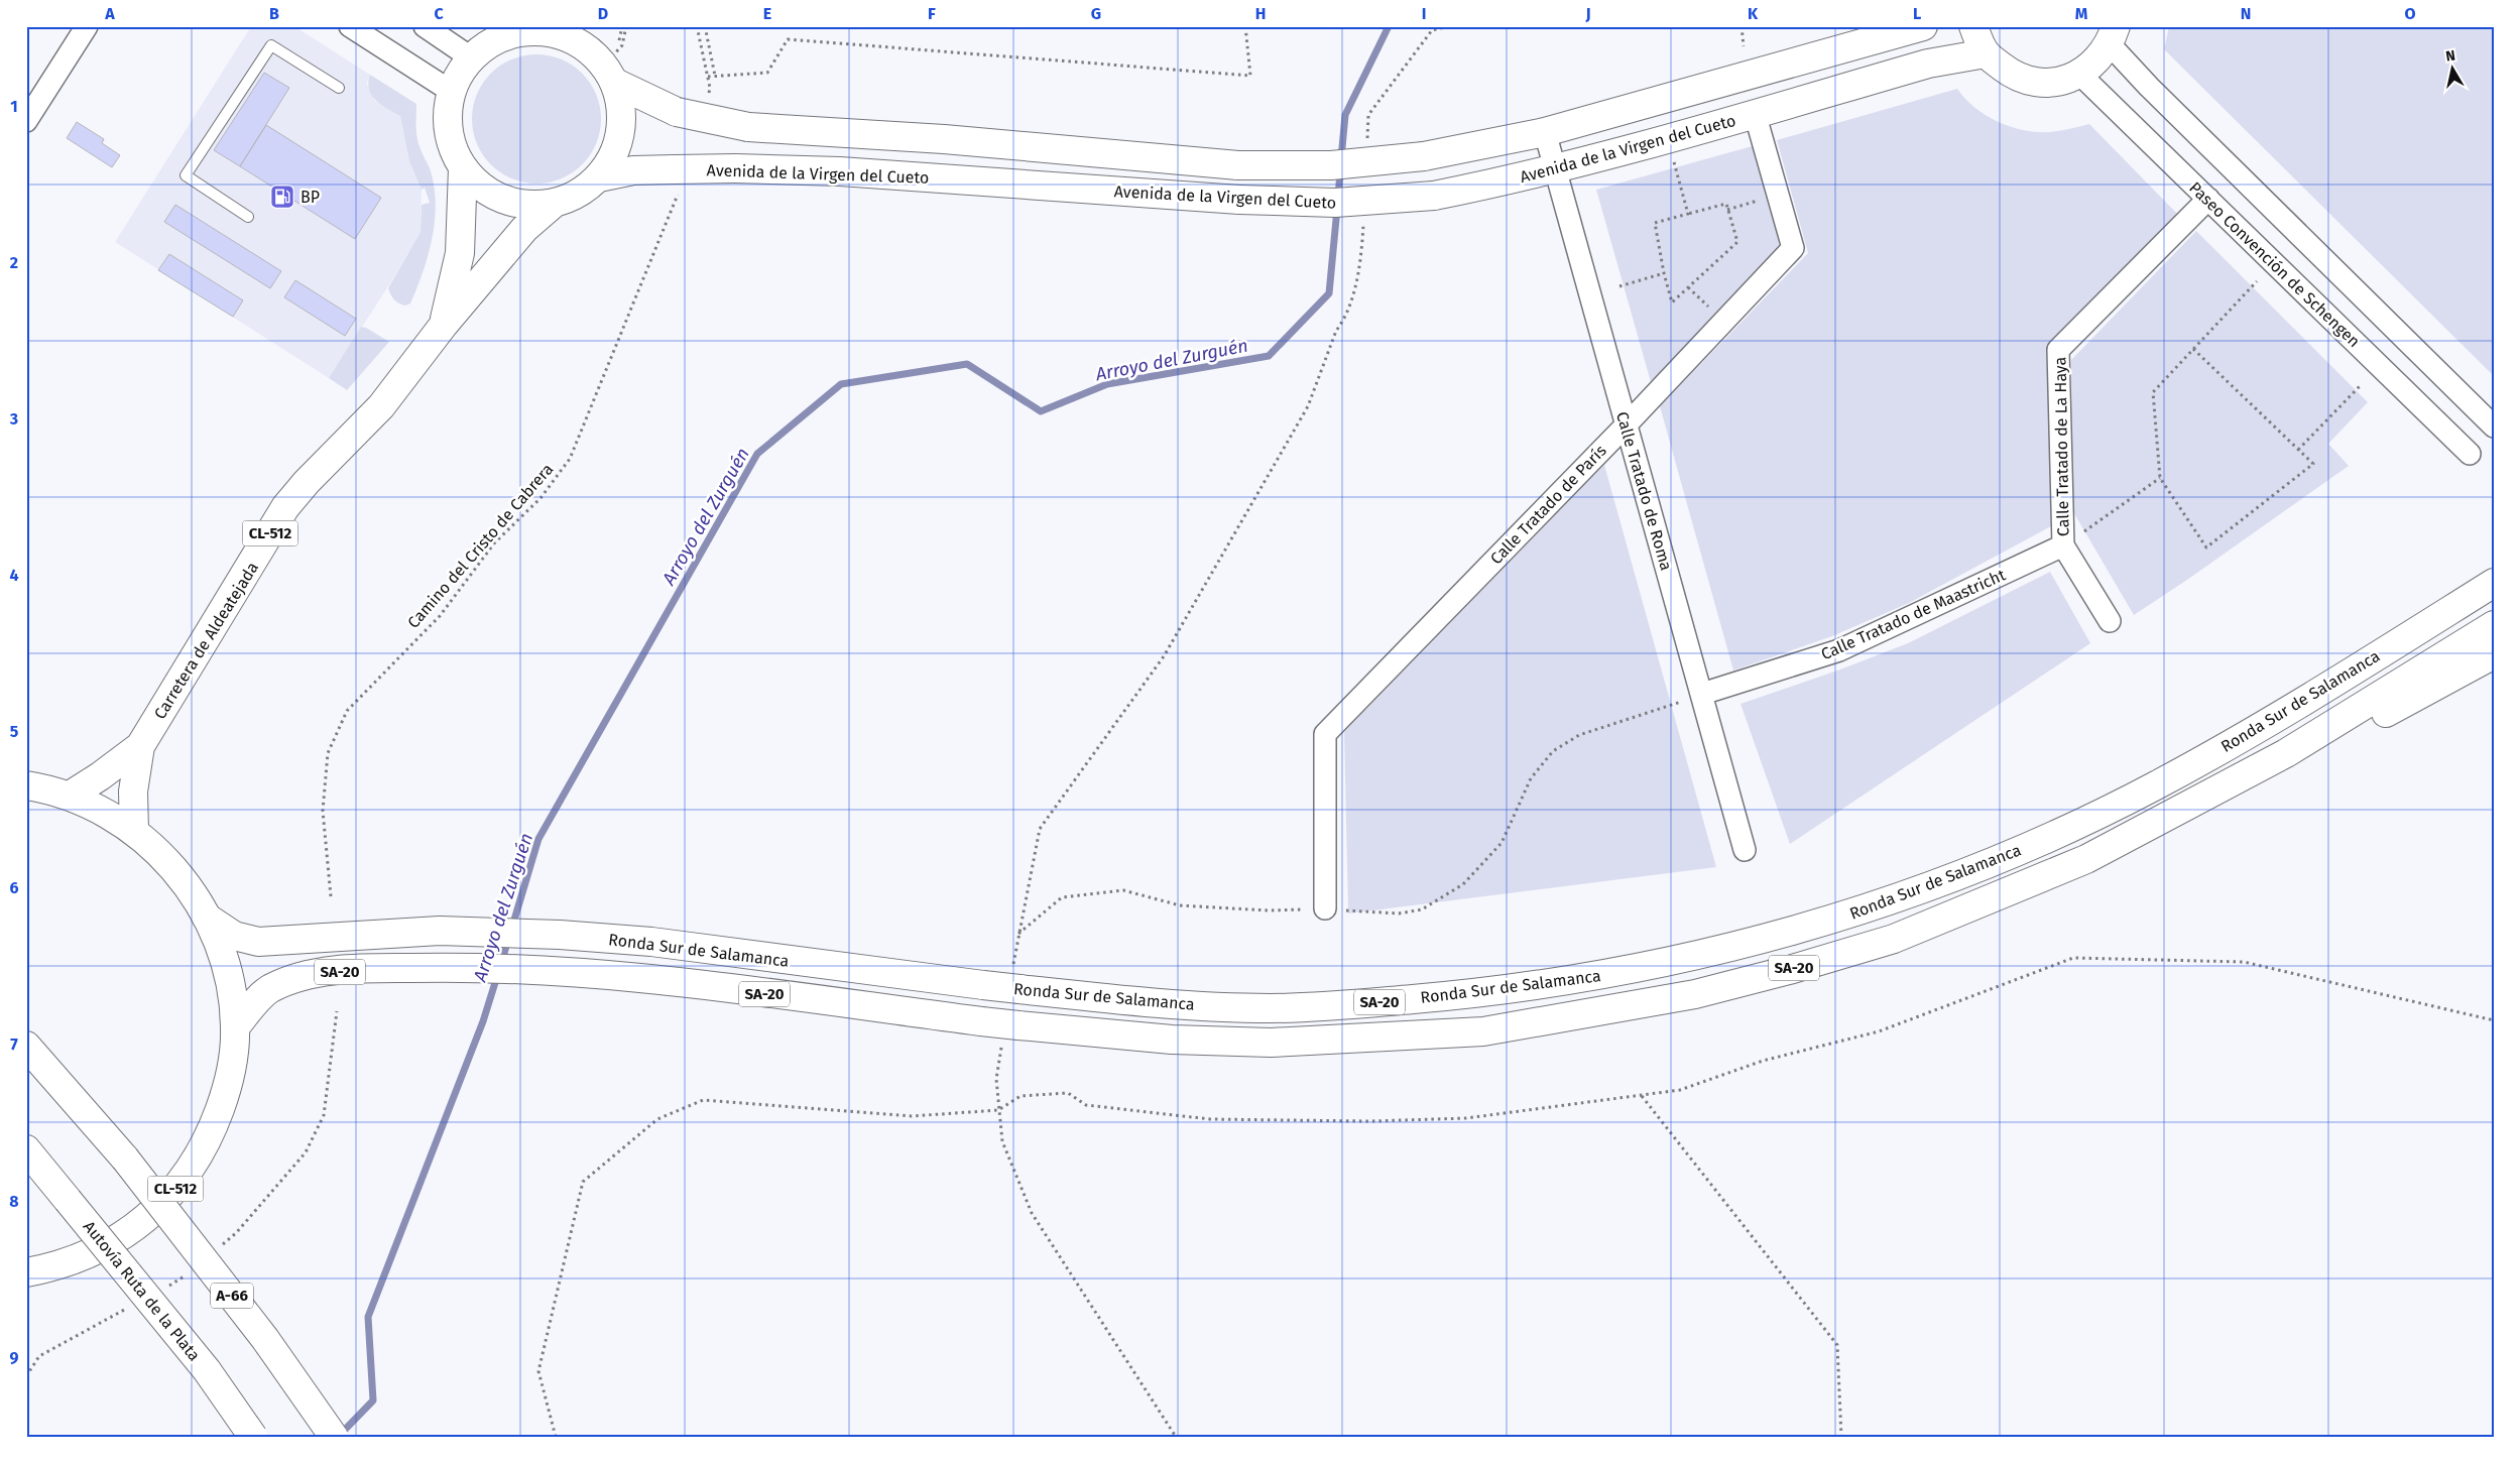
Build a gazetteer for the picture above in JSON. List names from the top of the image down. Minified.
{"streets":{"main road":["Avenida de la Virgen del Cueto","CL-512","Carretera de Aldeatejada","Ronda Sur de Salamanca","SA-20","Autovía Ruta de la Plata","A-66"],"street":["Paseo Convención de Schengen","Calle Tratado de La Haya","Calle Tratado de Roma","Calle Tratado de París","Calle Tratado de Maastricht"],"path":["Camino del Cristo de Cabrera"]},"crossings":[["Avenida de la Virgen del Cueto","Calle Tratado de Roma"],["Avenida de la Virgen del Cueto","Calle Tratado de París"],["Avenida de la Virgen del Cueto","CL-512"],["Avenida de la Virgen del Cueto","Camino del Cristo de Cabrera"],["Avenida de la Virgen del Cueto","Carretera de Aldeatejada"],["Paseo Convención de Schengen","Calle Tratado de La Haya"],["Calle Tratado de La Haya","Calle Tratado de Maastricht"],["Calle Tratado de Roma","Calle Tratado de París"],["Calle Tratado de Roma","Calle Tratado de Maastricht"],["CL-512","Carretera de Aldeatejada"],["CL-512","Ronda Sur de Salamanca"],["CL-512","SA-20"]],"water":["Arroyo del Zurguén"],"places":{"fuel station":["BP"]},"north":"top","grid":{"columns":["A","B","C","D","E","F","G","H","I","J","K","L","M","N","O"],"rows":["1","2","3","4","5","6","7","8","9"]}}
